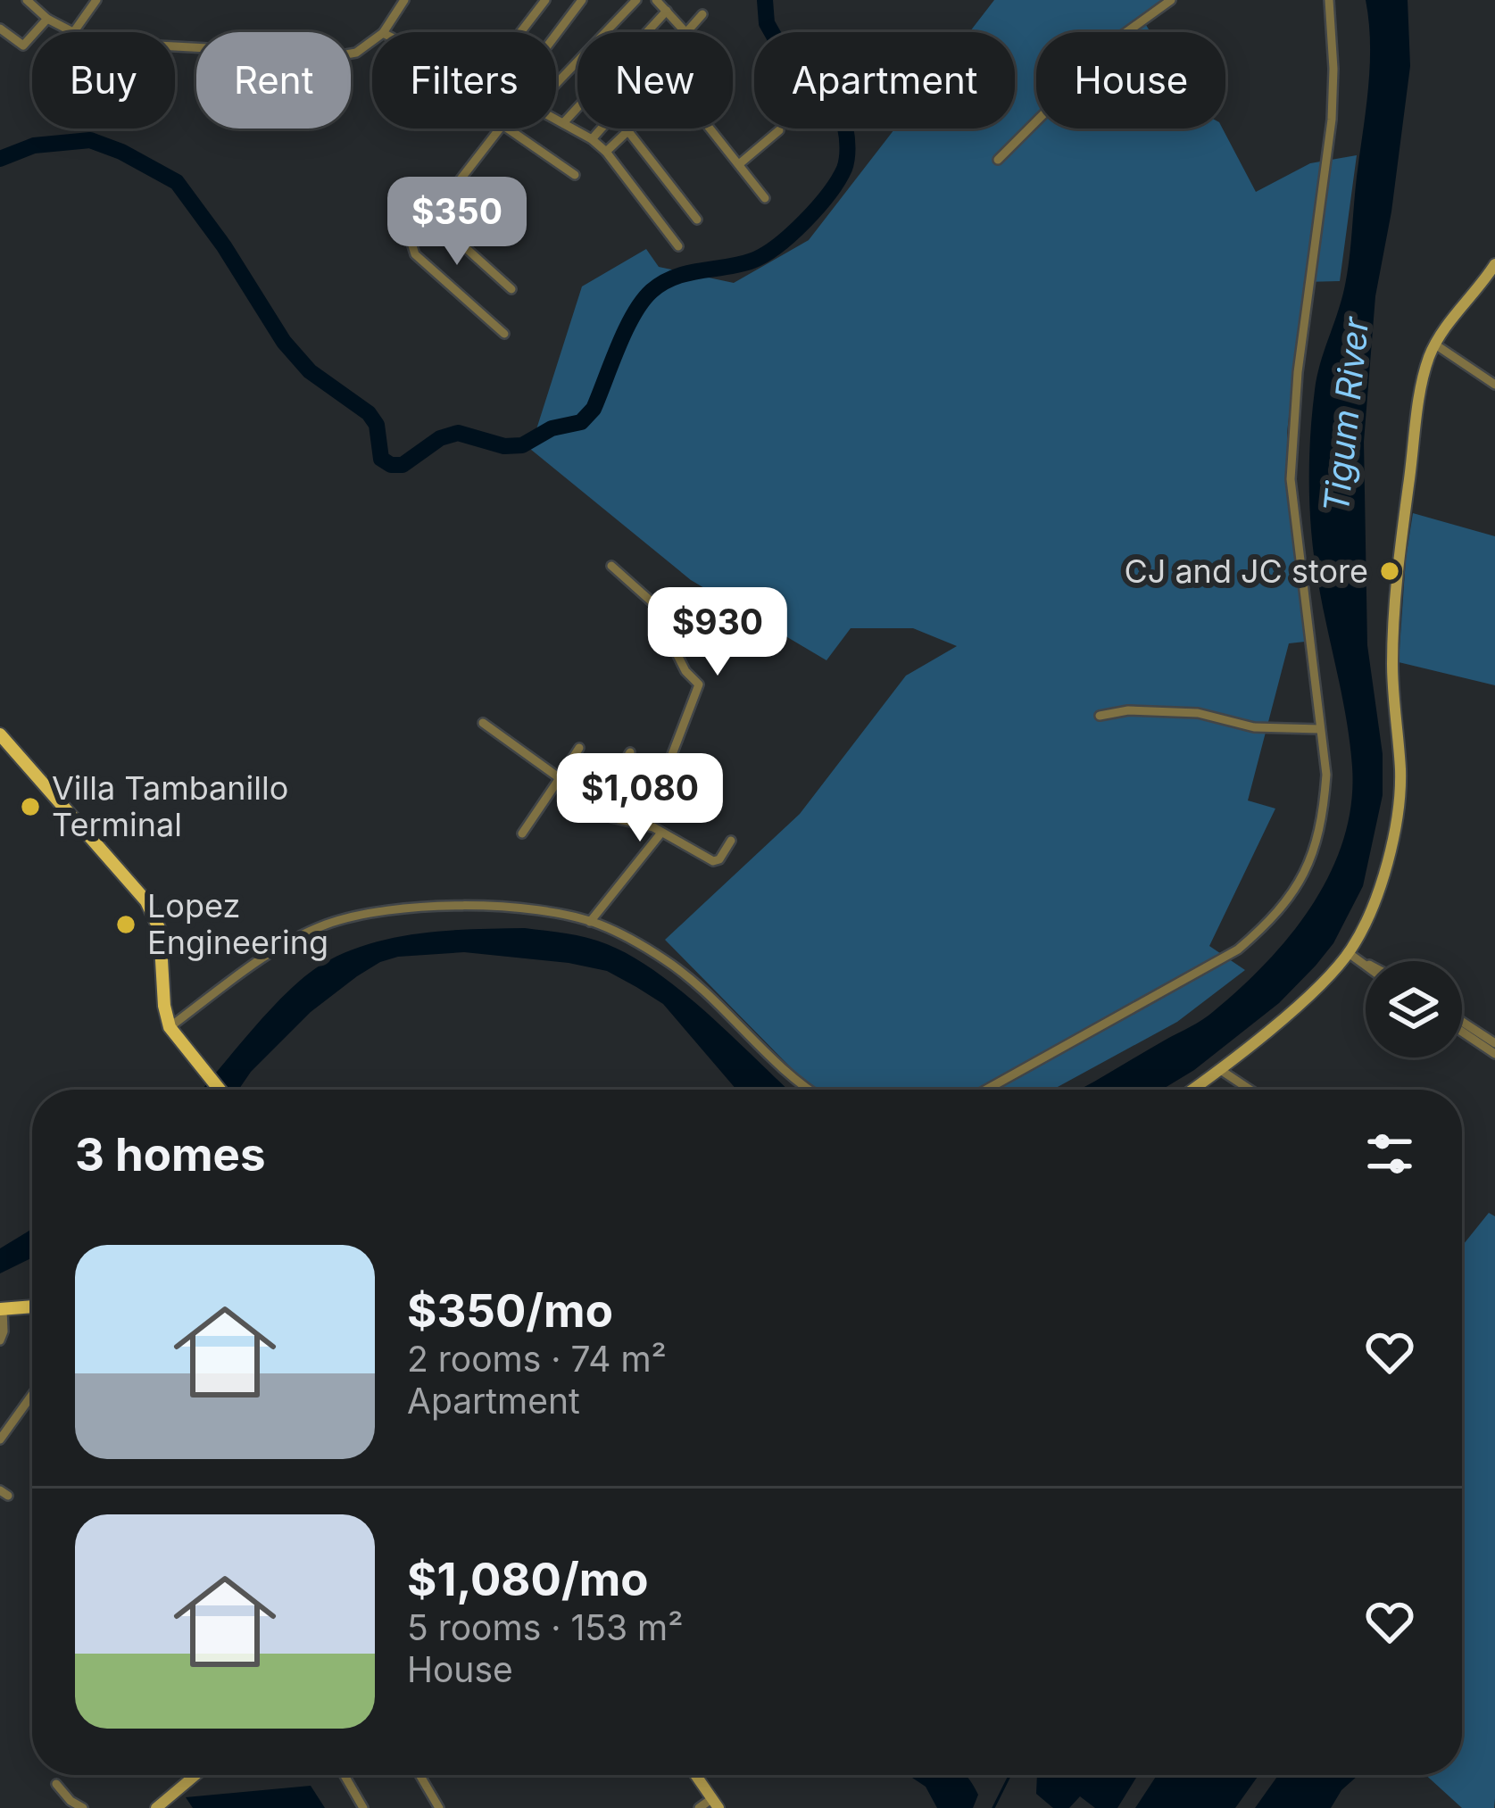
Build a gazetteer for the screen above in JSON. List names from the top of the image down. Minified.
{"water":["Tigum River"],"places":["CJ and JC store","Villa Tambanillo Terminal","Lopez Engineering"],"page":{"chip":["Buy","Rent","Filters","New","Apartment","House"],"price":["$350","$930","$1,080"],"heading":"3 homes","list":[{"name":"$350/mo","note":"2 rooms · 74 m² · Apartment"},{"name":"$1,080/mo","note":"5 rooms · 153 m² · House"}]}}
